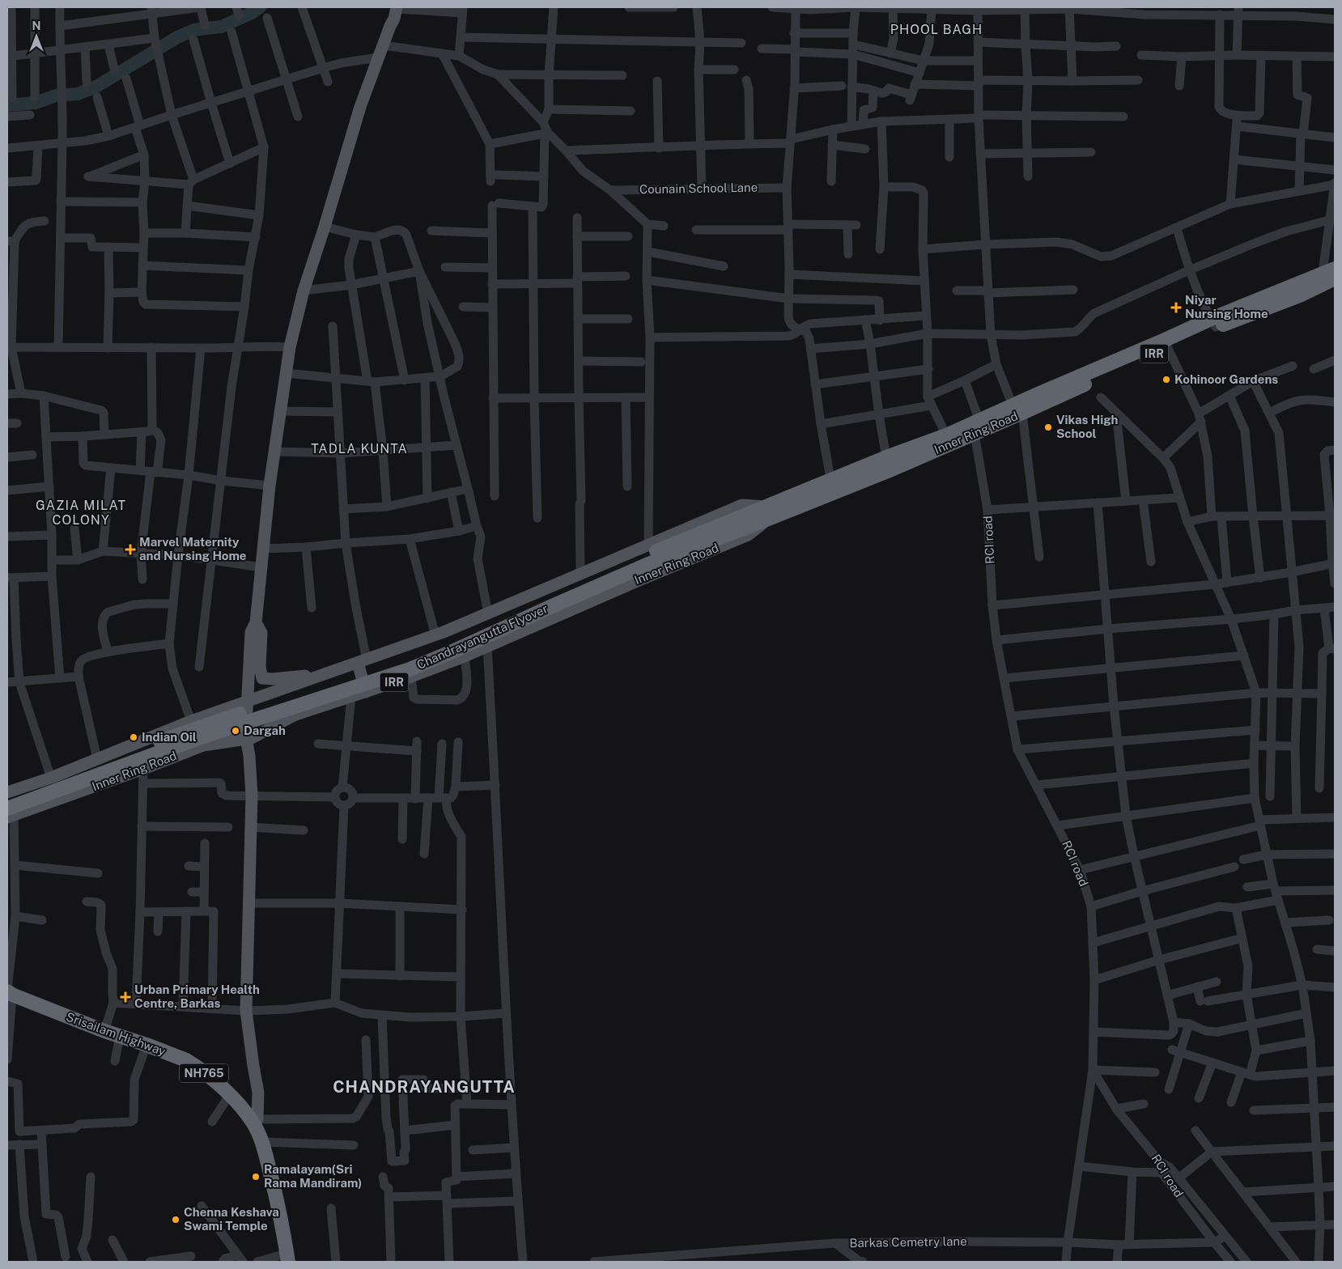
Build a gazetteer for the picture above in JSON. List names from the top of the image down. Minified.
{"streets":{"highway":["IRR","Inner Ring Road","Chandrayangutta Flyover","Srisailam Highway","NH765"],"street":["Counain School Lane","RCI road","Barkas Cemetry lane"]},"crossings":[["Inner Ring Road","RCI road"],["Inner Ring Road","Chandrayangutta Flyover"],["RCI road","Barkas Cemetry lane"]],"districts":["PHOOL BAGH","TADLA KUNTA","GAZIA MILAT COLONY","CHANDRAYANGUTTA"],"places":{"health":["Niyar Nursing Home","Marvel Maternity and Nursing Home","Urban Primary Health Centre, Barkas"],"other":["Kohinoor Gardens","Vikas High School","Dargah","Indian Oil","Ramalayam(Sri Rama Mandiram)","Chenna Keshava Swami Temple"]},"north":"top"}
